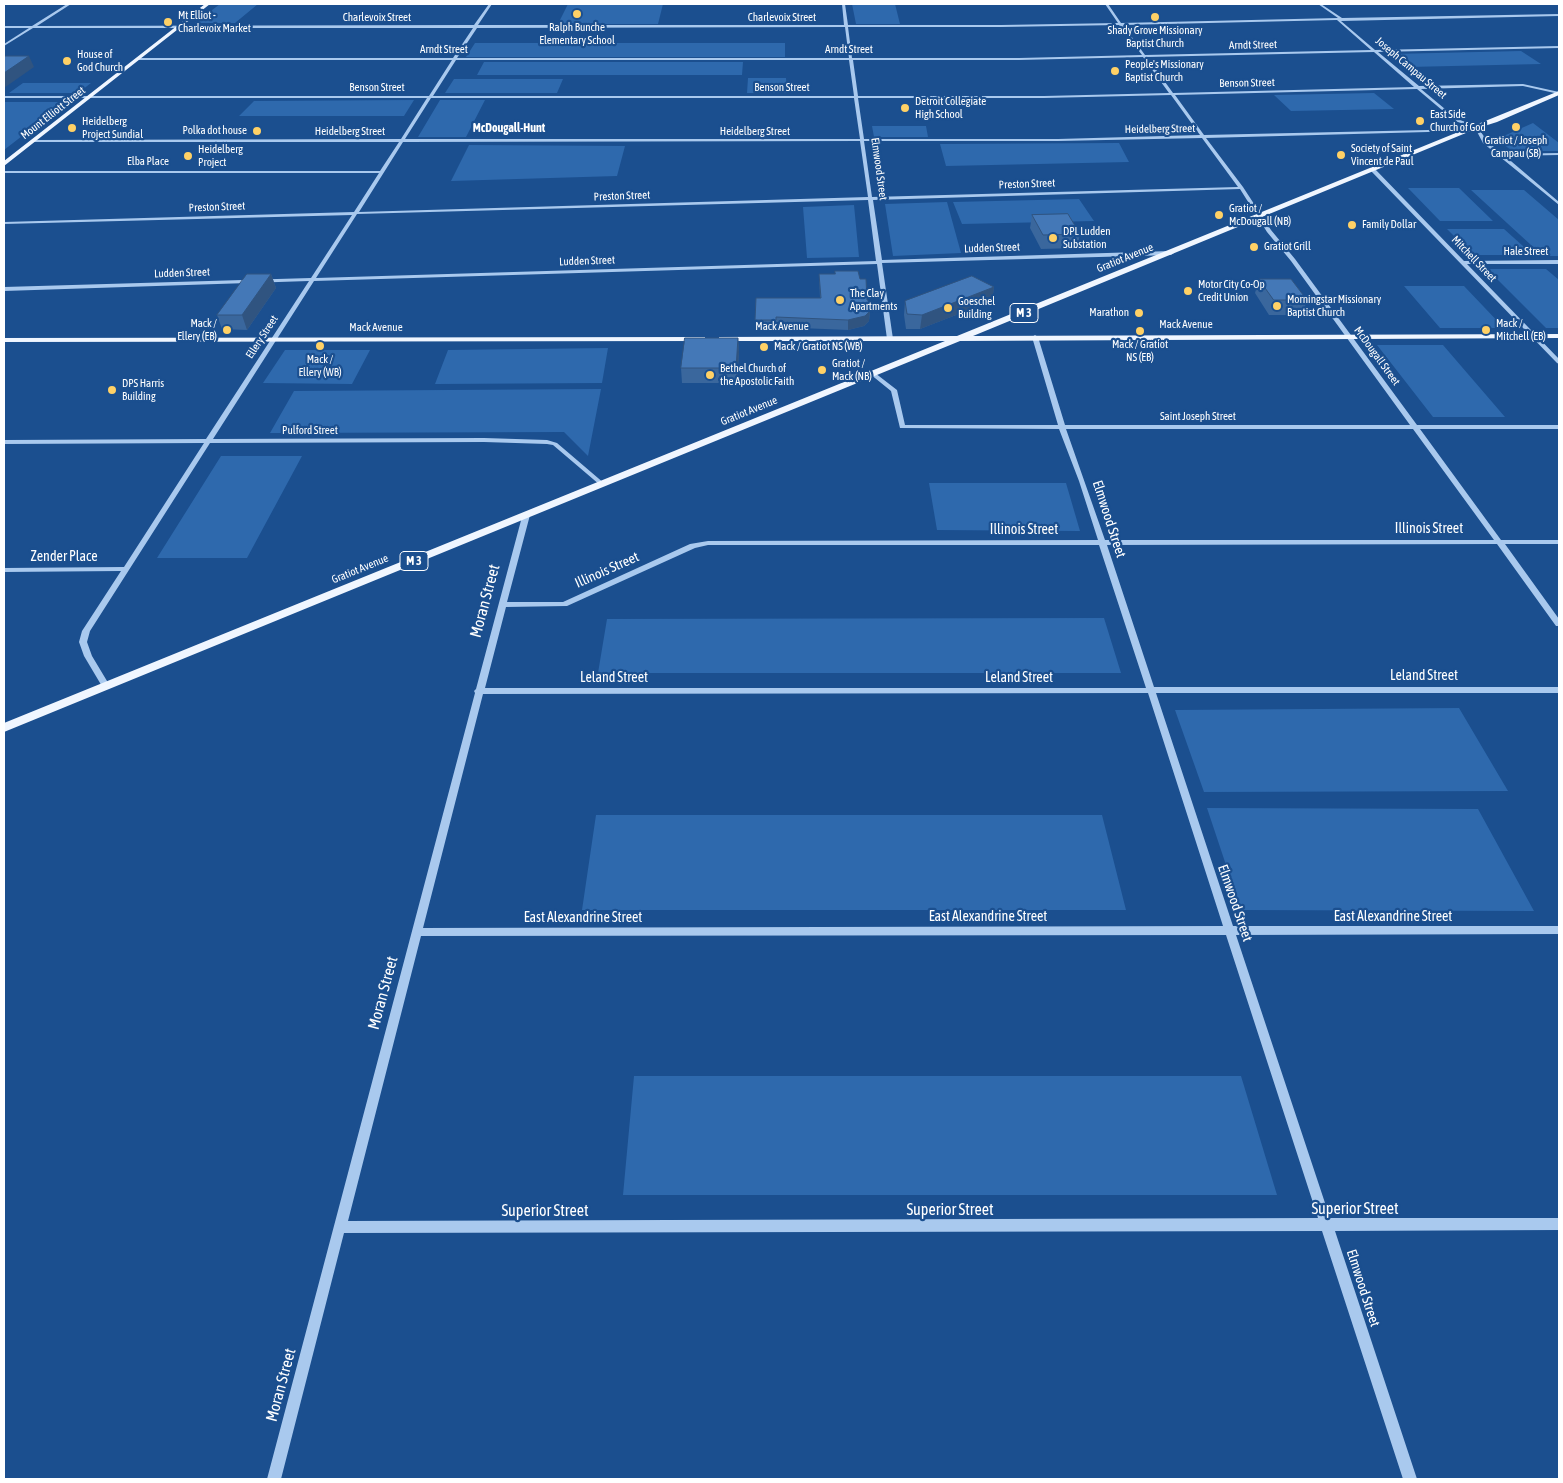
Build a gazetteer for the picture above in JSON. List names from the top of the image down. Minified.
{"streets":{"main road":["Mount Elliott Street","Gratiot Avenue","M 3","Mack Avenue"],"street":["Charlevoix Street","Arndt Street","Joseph Campau Street","Benson Street","Heidelberg Street","Elba Place","Elmwood Street","Preston Street","Ludden Street","Hale Street","Mitchell Street","Ellery Street","McDougall Street","Saint Joseph Street","Pulford Street","Illinois Street","Zender Place","Moran Street","Leland Street","East Alexandrine Street","Superior Street"]},"crossings":[["Charlevoix Street","Joseph Campau Street"],["Charlevoix Street","Mount Elliott Street"],["Charlevoix Street","Elmwood Street"],["Charlevoix Street","Ellery Street"],["Charlevoix Street","McDougall Street"],["Arndt Street","Joseph Campau Street"],["Arndt Street","Mount Elliott Street"],["Arndt Street","Elmwood Street"],["Arndt Street","Ellery Street"],["Arndt Street","McDougall Street"],["Joseph Campau Street","Benson Street"],["Joseph Campau Street","Heidelberg Street"],["Joseph Campau Street","Gratiot Avenue"],["Benson Street","Mount Elliott Street"],["Benson Street","Elmwood Street"],["Benson Street","Gratiot Avenue"],["Benson Street","Ellery Street"],["Benson Street","McDougall Street"],["Mount Elliott Street","Heidelberg Street"],["Heidelberg Street","Elmwood Street"],["Heidelberg Street","Gratiot Avenue"],["Heidelberg Street","Ellery Street"],["Heidelberg Street","McDougall Street"],["Elba Place","Ellery Street"],["Elmwood Street","Preston Street"],["Elmwood Street","Ludden Street"],["Elmwood Street","Mack Avenue"],["Elmwood Street","Saint Joseph Street"],["Elmwood Street","Illinois Street"],["Elmwood Street","Leland Street"],["Elmwood Street","East Alexandrine Street"],["Elmwood Street","Superior Street"],["Preston Street","Ellery Street"],["Preston Street","McDougall Street"],["Ludden Street","Gratiot Avenue"],["Ludden Street","Ellery Street"],["Hale Street","Mitchell Street"],["Gratiot Avenue","Mitchell Street"],["Gratiot Avenue","Mack Avenue"],["Gratiot Avenue","Ellery Street"],["Gratiot Avenue","McDougall Street"],["Gratiot Avenue","Saint Joseph Street"],["Gratiot Avenue","Pulford Street"],["Gratiot Avenue","Moran Street"],["Mitchell Street","Mack Avenue"],["Mack Avenue","Ellery Street"],["Mack Avenue","McDougall Street"],["Ellery Street","Pulford Street"],["Ellery Street","Zender Place"],["McDougall Street","Saint Joseph Street"],["McDougall Street","Illinois Street"],["Illinois Street","Moran Street"],["Moran Street","Leland Street"],["Moran Street","East Alexandrine Street"],["Moran Street","Superior Street"]],"districts":["McDougall-Hunt"],"places":["Ralph Bunche Elementary School","Shady Grove Missionary Baptist Church","Mt Elliot - Charlevoix Market","House of God Church","People's Missionary Baptist Church","Detroit Collegiate High School","East Side Church of God","Gratiot / Joseph Campau (SB)","Heidelberg Project Sundial","Polka dot house","Society of Saint Vincent de Paul","Heidelberg Project","Gratiot / McDougall (NB)","Family Dollar","DPL Ludden Substation","Gratiot Grill","Motor City Co-Op Credit Union","The Clay Apartments","Morningstar Missionary Baptist Church","Goeschel Building","Marathon","Mack / Ellery (EB)","Mack / Mitchell (EB)","Mack / Gratiot NS (EB)","Mack / Ellery (WB)","Mack / Gratiot NS (WB)","Gratiot / Mack (NB)","Bethel Church of the Apostolic Faith","DPS Harris Building"]}
